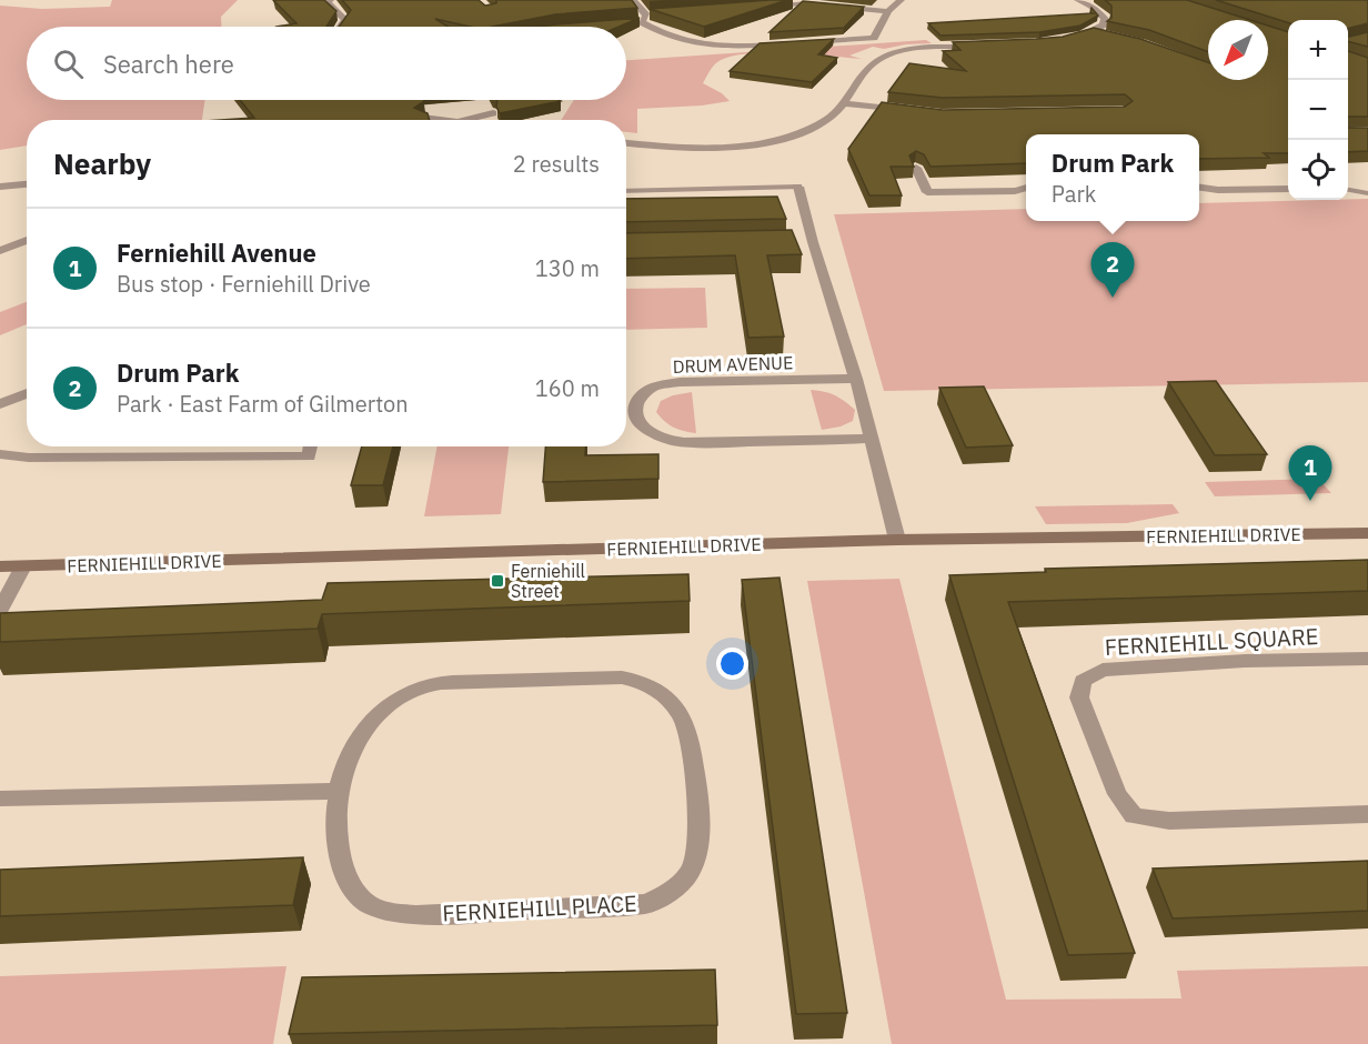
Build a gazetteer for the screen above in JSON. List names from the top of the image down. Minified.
{"streets":{"main road":["FERNIEHILL DRIVE"],"street":["DRUM AVENUE","FERNIEHILL SQUARE","FERNIEHILL PLACE"]},"places":{"transit":["Ferniehill Street"]},"north":"bottom left","page":{"map_buttons":["+","−"],"search":"Search here","heading":["Nearby","2 results"],"popup":["Drum Park","Park"],"list":[{"mark":"1","name":"Ferniehill Avenue","note":"Bus stop · Ferniehill Drive","value":"130 m"},{"mark":"2","name":"Drum Park","note":"Park · East Farm of Gilmerton","value":"160 m"}],"pins":["2","1"]}}
